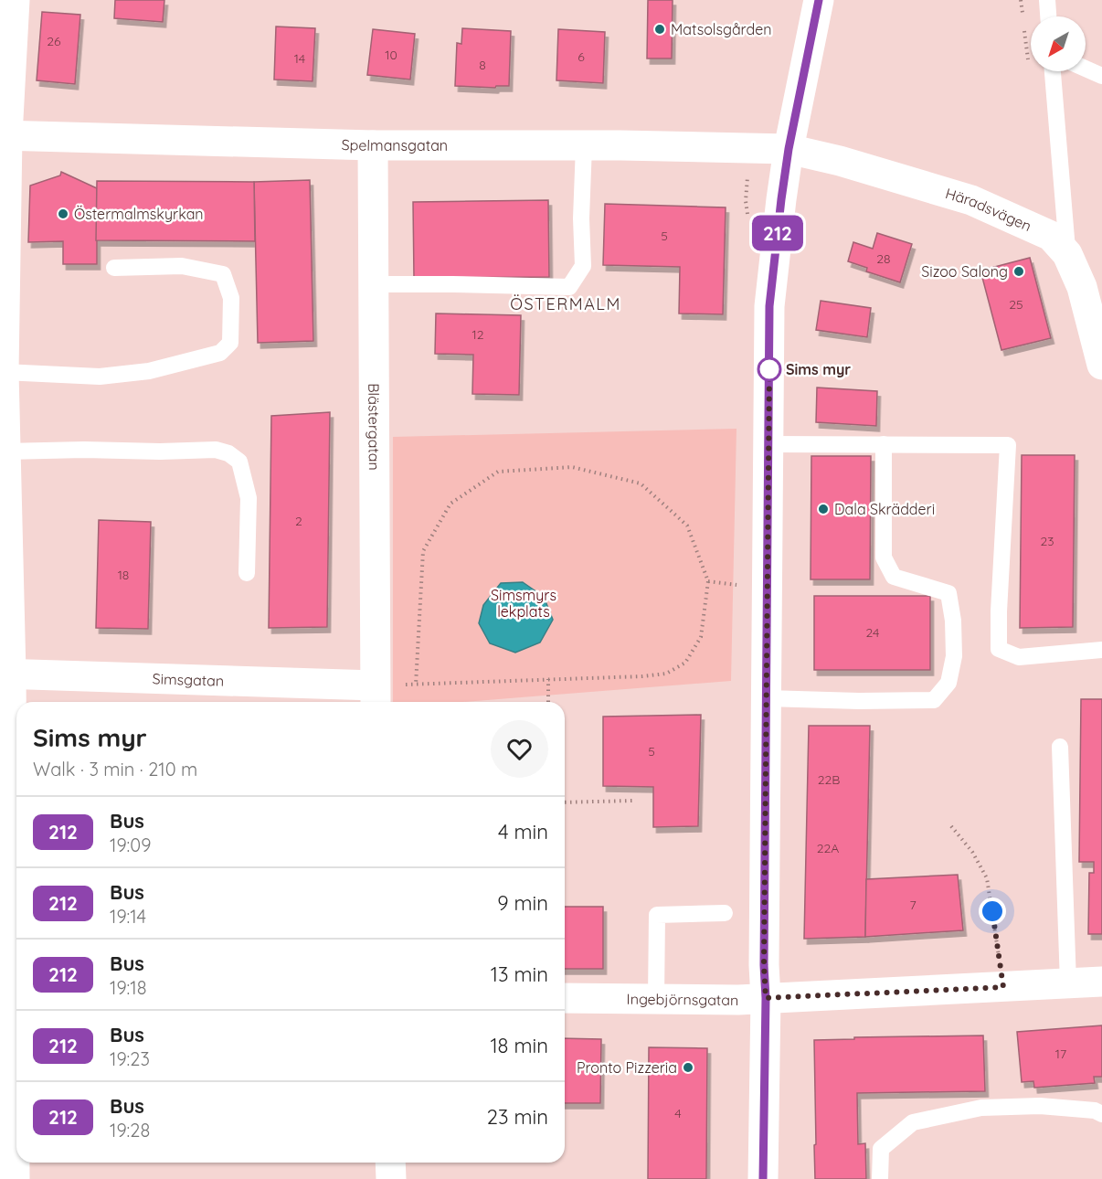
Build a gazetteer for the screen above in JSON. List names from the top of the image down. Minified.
{"streets":{"street":["Spelmansgatan","Häradsvägen","Blästergatan","Simsgatan","Ingebjörnsgatan"]},"crossings":[["Spelmansgatan","Häradsvägen"],["Spelmansgatan","Blästergatan"],["Blästergatan","Simsgatan"]],"districts":["ÖSTERMALM"],"parks":["Simsmyrs lekplats"],"places":["Matsolsgården","Östermalmskyrkan","Sizoo Salong","Sims myr","Dala Skrädderi","Pronto Pizzeria"],"lines":["bus line 212"],"house_numbers":["26","10","6","14","8","5","28","25","12","2","23","18","24","5","22B","22A","7","17","4"],"north":"bottom left","page":{"on_map":"212","heading":["Sims myr","Walk · 3 min · 210 m"],"list":[{"mark":"212","name":"Bus","note":"19:09","value":"4 min"},{"mark":"212","name":"Bus","note":"19:14","value":"9 min"},{"mark":"212","name":"Bus","note":"19:18","value":"13 min"},{"mark":"212","name":"Bus","note":"19:23","value":"18 min"},{"mark":"212","name":"Bus","note":"19:28","value":"23 min"}]}}
